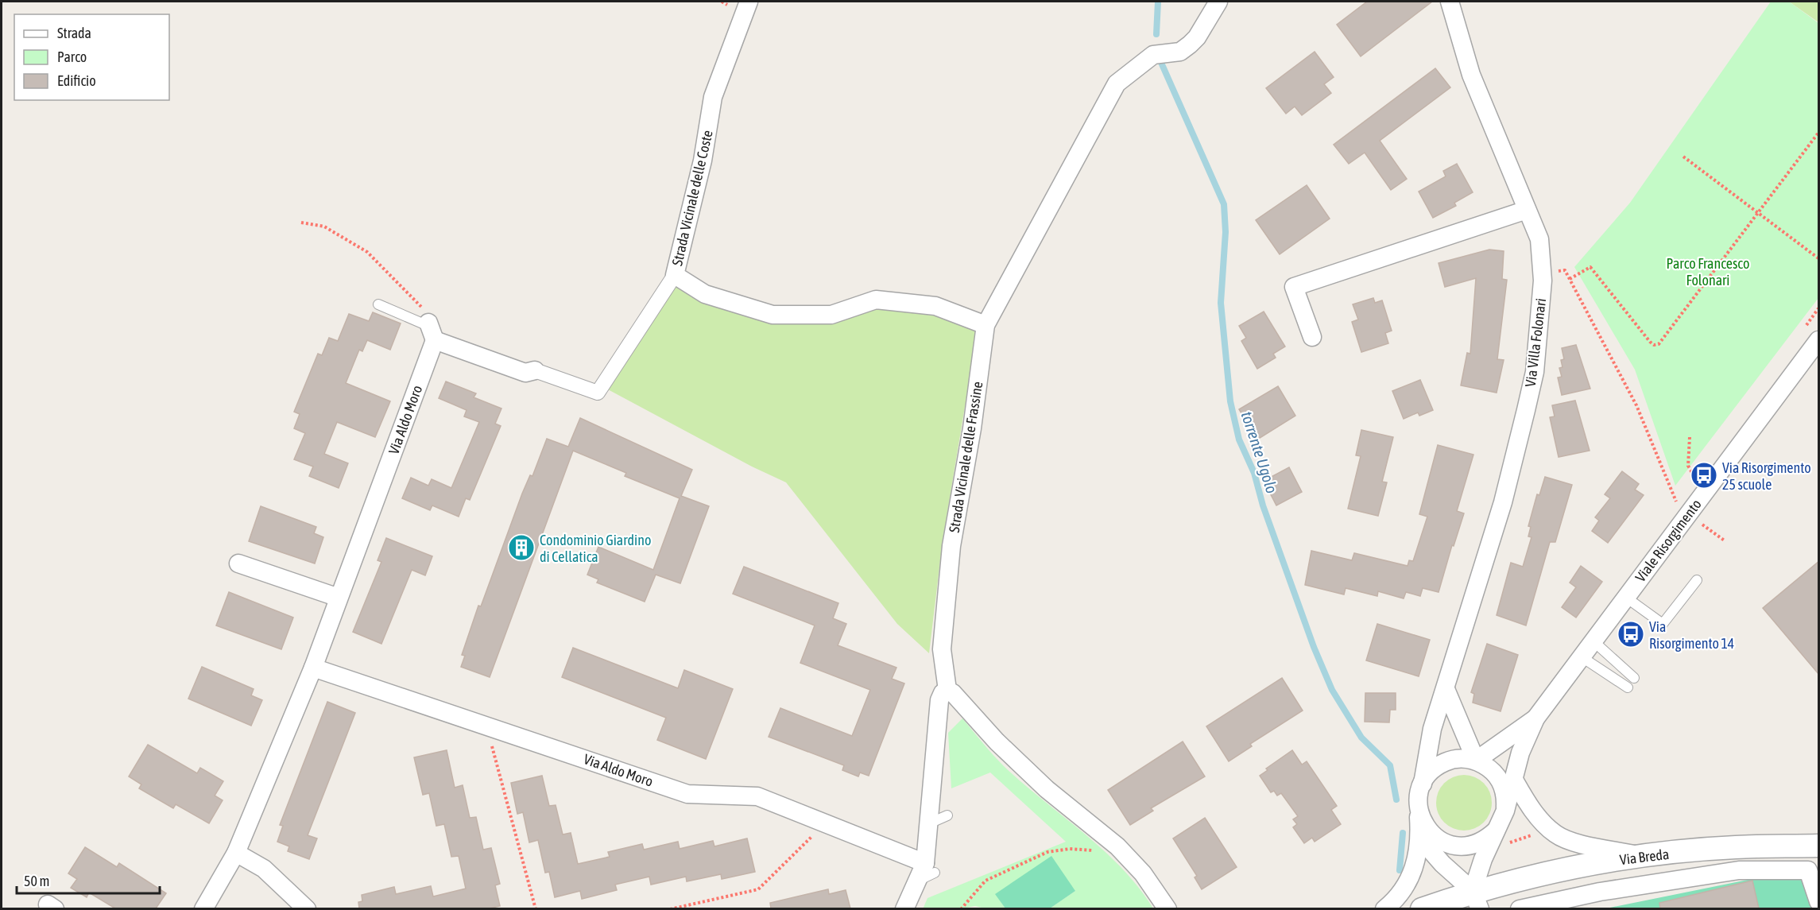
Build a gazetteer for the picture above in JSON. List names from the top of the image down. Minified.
{"streets":{"street":["Strada Vicinale delle Coste","Via Villa Folonari","Via Aldo Moro","Strada Vicinale delle Frassine","Viale Risorgimento","Via Breda"]},"crossings":[["Strada Vicinale delle Coste","Strada Vicinale delle Frassine"],["Via Villa Folonari","Viale Risorgimento"],["Viale Risorgimento","Via Breda"]],"water":["torrente Ugolo"],"parks":["Parco Francesco Folonari"],"places":{"bus stop":["Via Risorgimento 25 scuole","Via Risorgimento 14"],"building":["Condominio Giardino di Cellatica"]},"legend":["Strada","Parco","Edificio"],"scale_bar":"50 m"}
